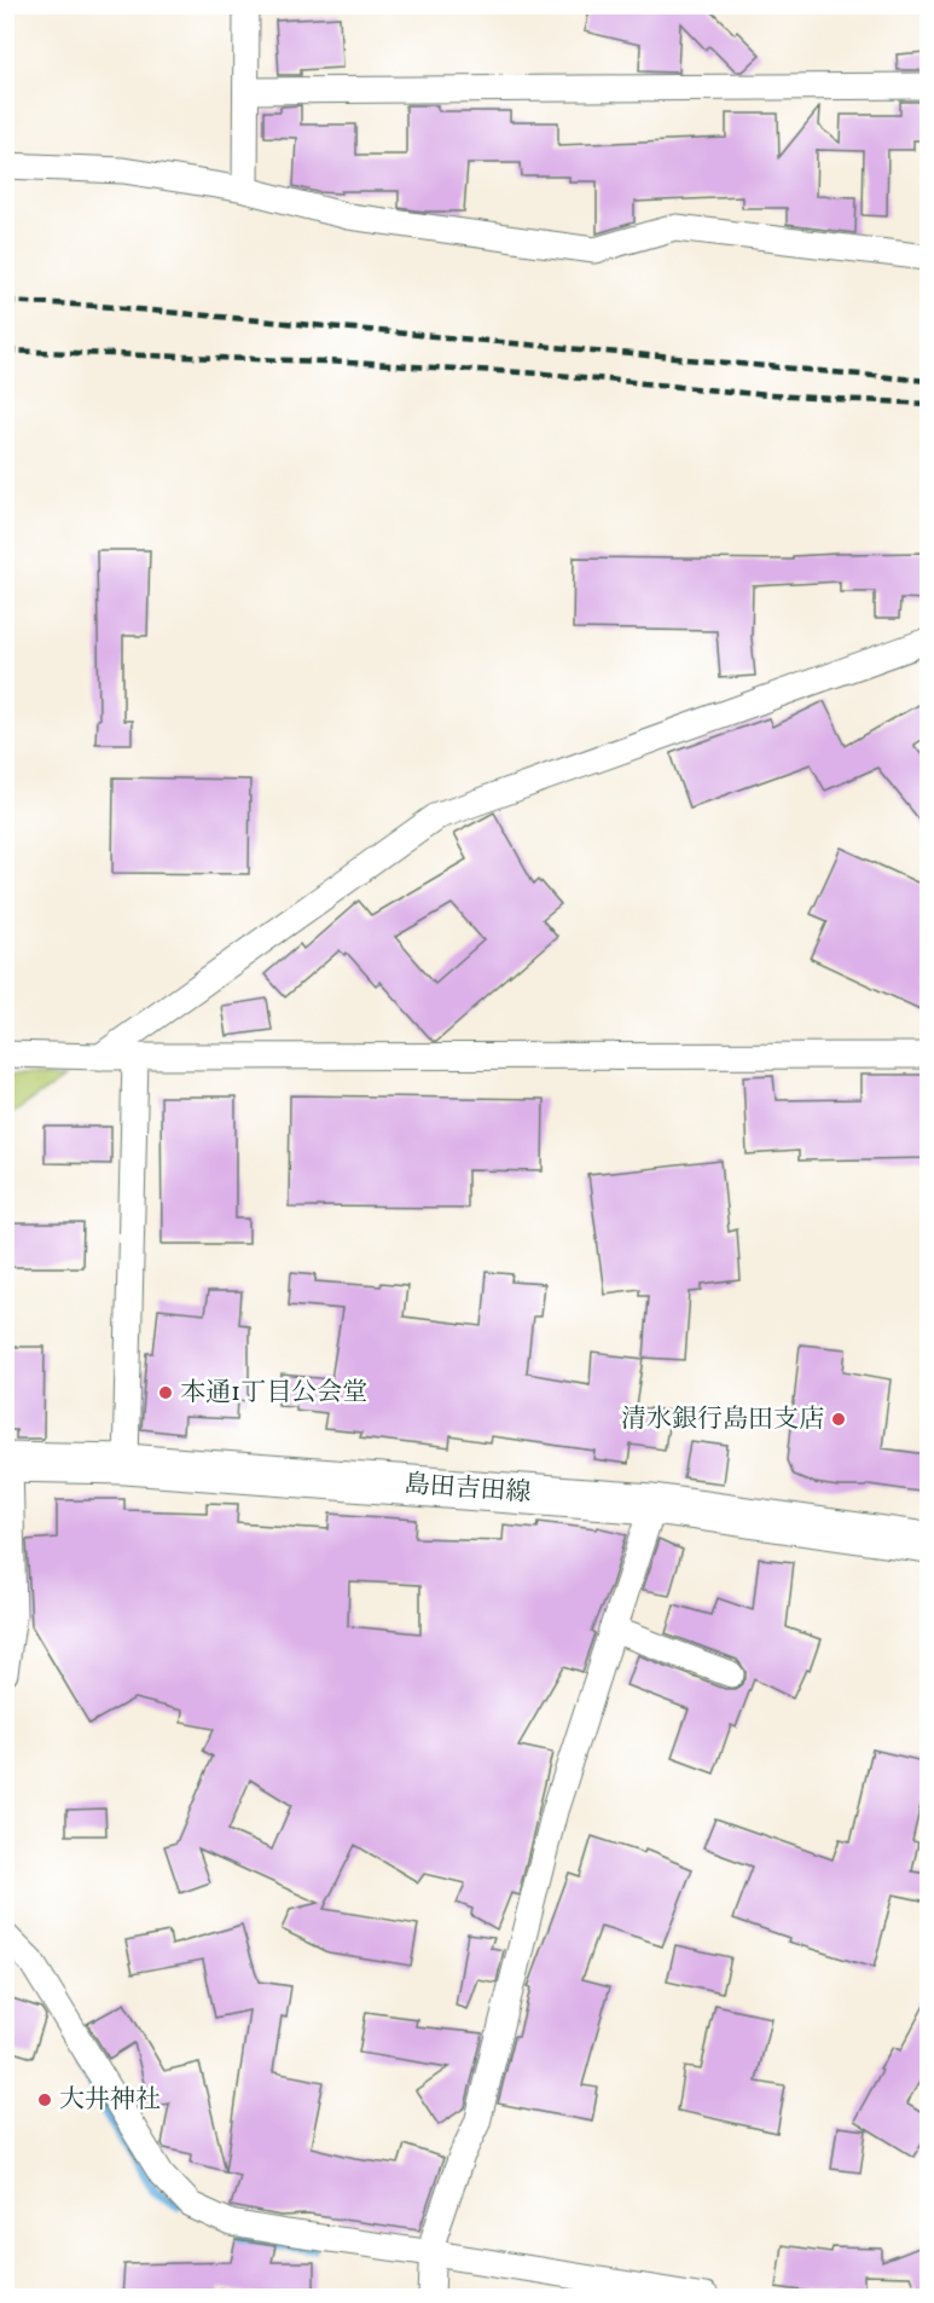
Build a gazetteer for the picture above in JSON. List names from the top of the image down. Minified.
{"streets":{"main road":["島田吉田線"]},"places":["本通1丁目公会堂","清水銀行島田支店","大井神社"]}
